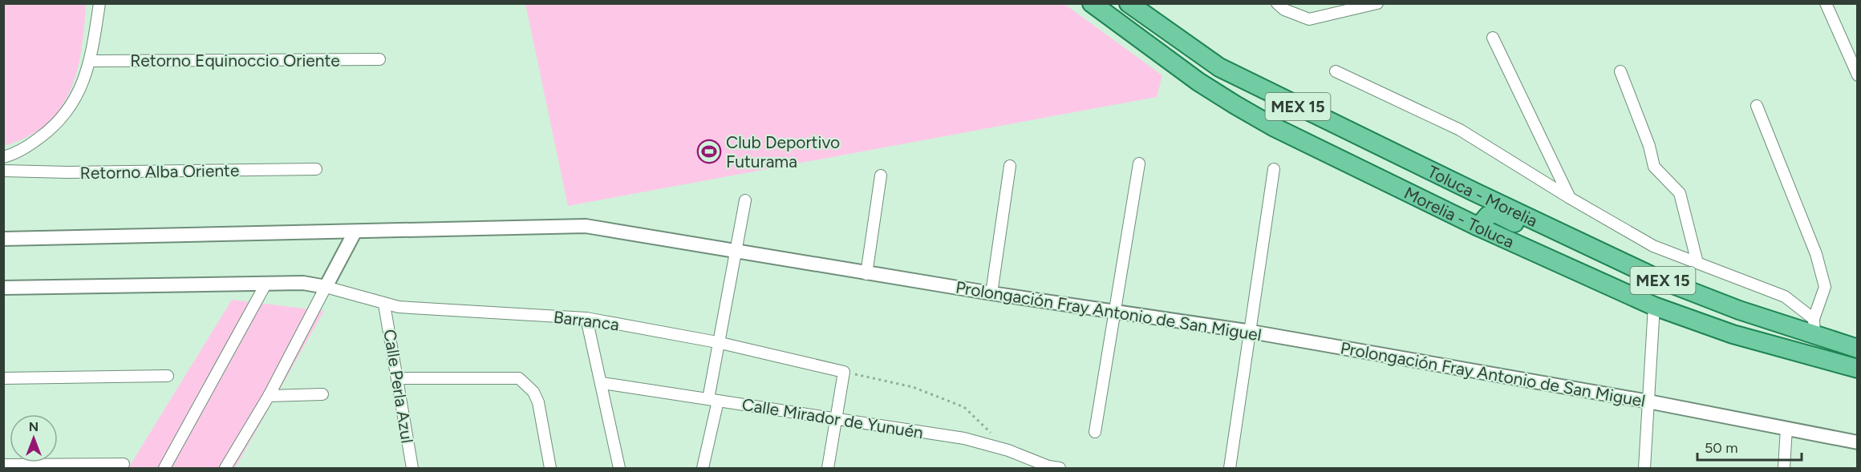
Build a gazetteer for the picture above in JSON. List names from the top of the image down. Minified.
{"streets":{"main road":["MEX 15","Toluca - Morelia","Morelia - Toluca"],"street":["Retorno Equinoccio Oriente","Retorno Alba Oriente","Prolongación Fray Antonio de San Miguel","Barranca","Calle Perla Azul","Calle Mirador de Yunuén"]},"crossings":[["Barranca","Calle Perla Azul"]],"places":{"sports":["Club Deportivo Futurama"]},"scale_bar":"50 m","north":"top"}
